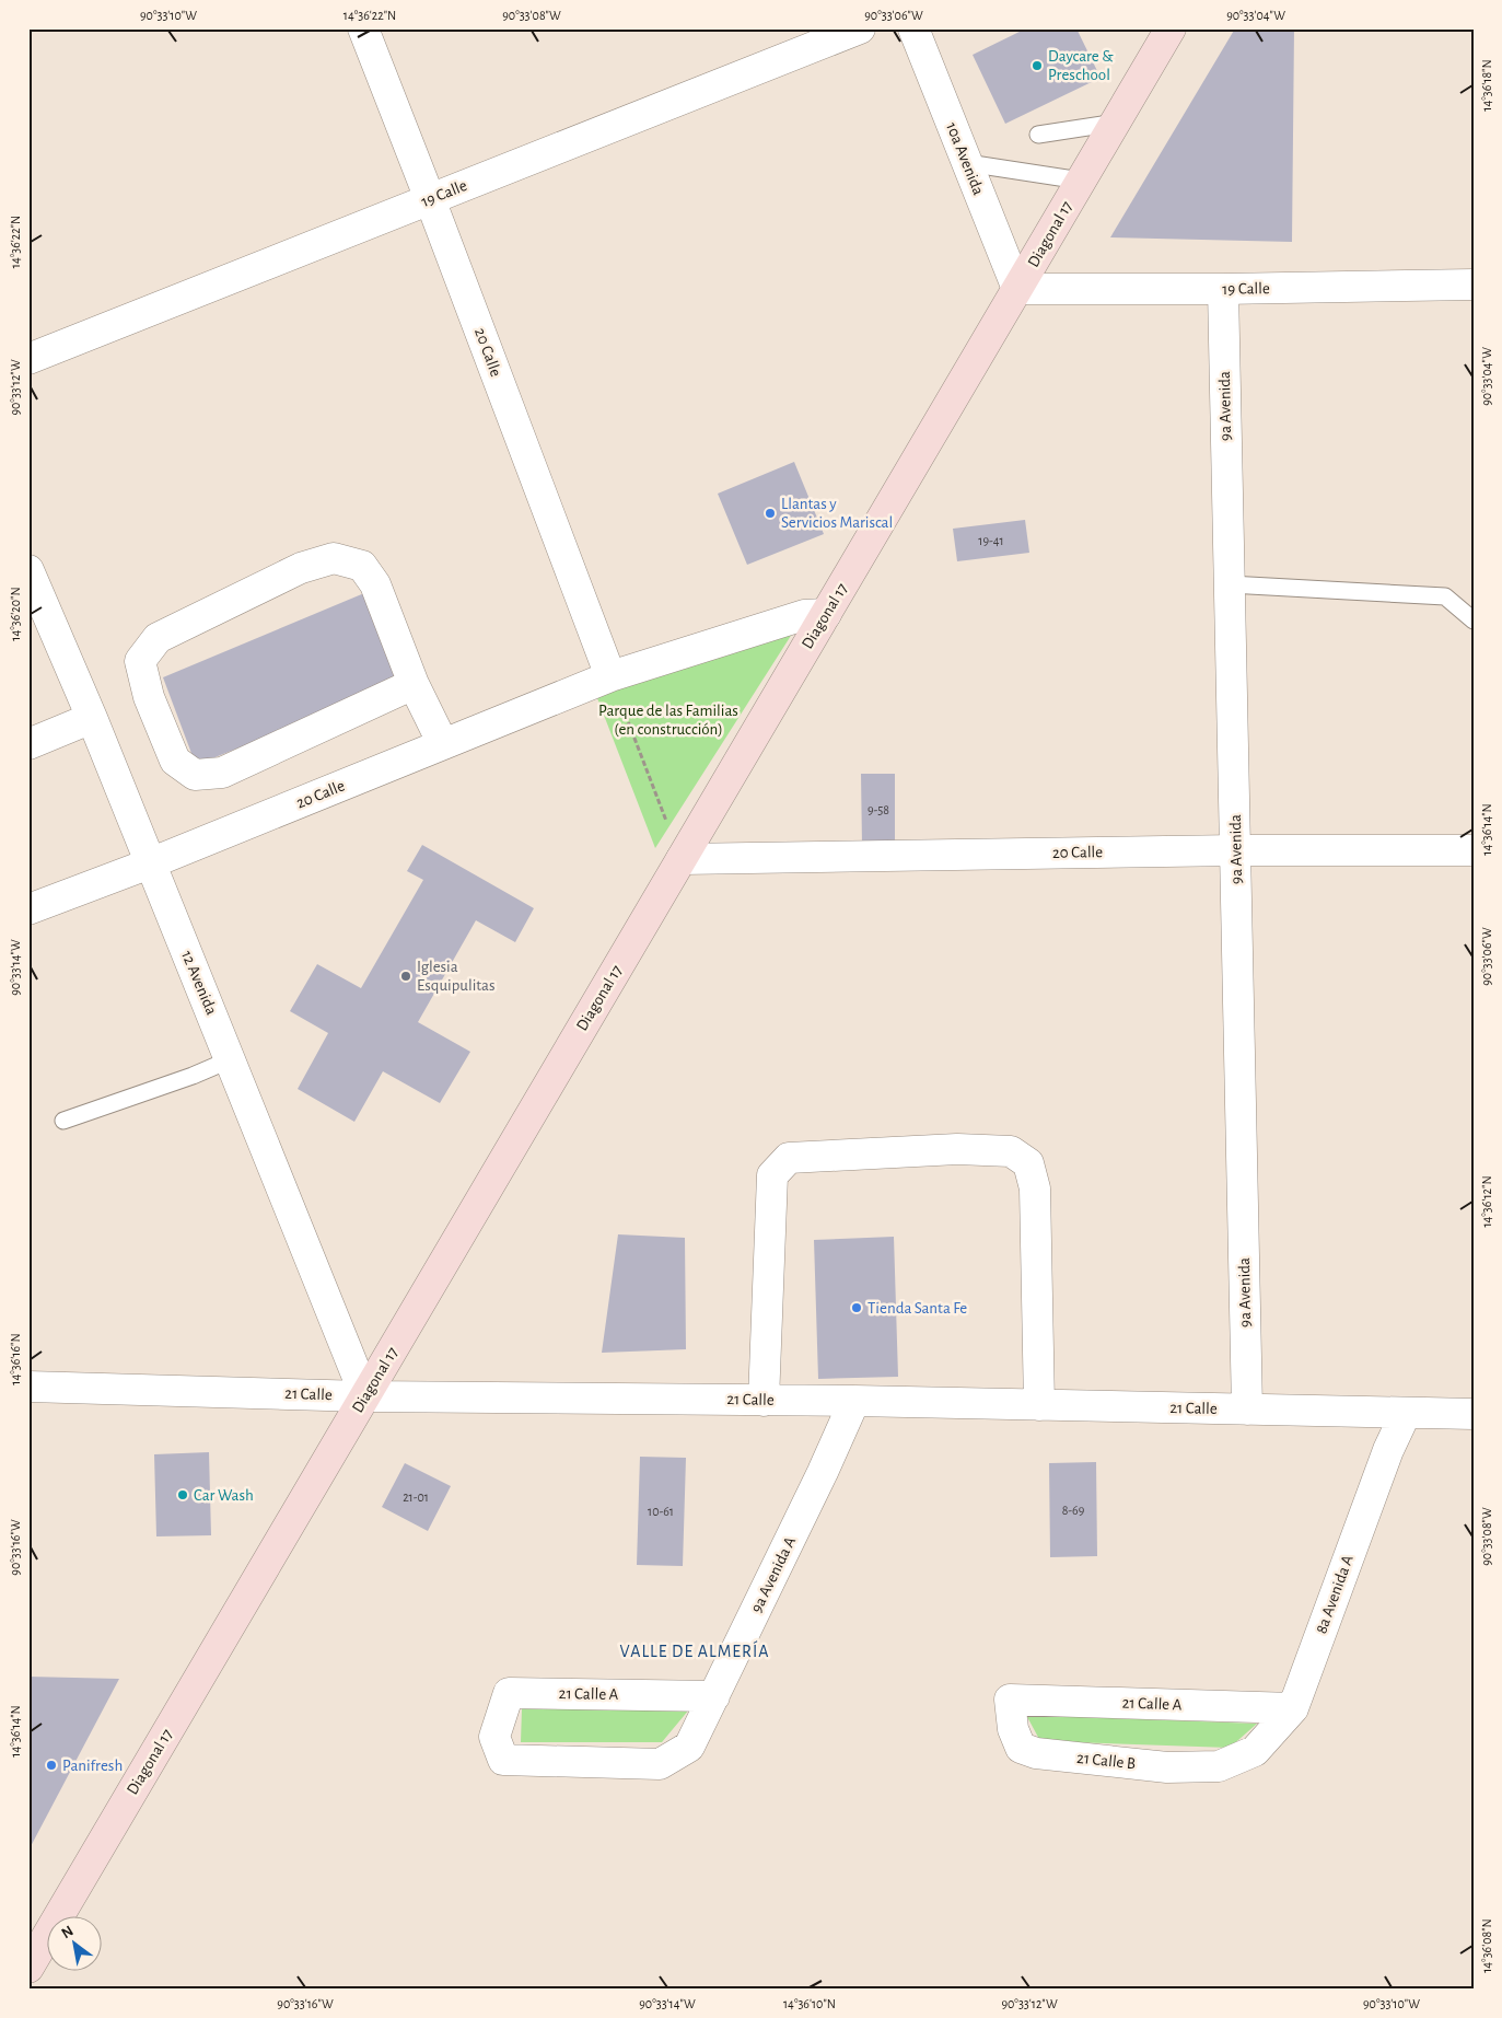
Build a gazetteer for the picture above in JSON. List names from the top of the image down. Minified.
{"streets":{"main road":["Diagonal 17"],"street":["10a Avenida","19 Calle","20 Calle","9a Avenida","12 Avenida","21 Calle","9a Avenida A","8a Avenida A","21 Calle A","21 Calle B"]},"crossings":[["10a Avenida","19 Calle"],["10a Avenida","Diagonal 17"],["19 Calle","Diagonal 17"],["19 Calle","20 Calle"],["19 Calle","9a Avenida"],["Diagonal 17","20 Calle"],["Diagonal 17","12 Avenida"],["Diagonal 17","21 Calle"],["20 Calle","9a Avenida"],["20 Calle","12 Avenida"],["9a Avenida","21 Calle"],["12 Avenida","21 Calle"],["21 Calle","9a Avenida A"],["21 Calle","8a Avenida A"],["9a Avenida A","21 Calle A"],["8a Avenida A","21 Calle A"],["8a Avenida A","21 Calle B"],["21 Calle A","21 Calle B"]],"districts":["VALLE DE ALMERÍA"],"parks":["Parque de las Familias (en construcción)"],"places":["Daycare & Preschool","Llantas y Servicios Mariscal","Iglesia Esquipulitas","Tienda Santa Fe","Car Wash","Panifresh"],"house_numbers":["19-41","9-58","21-01","8-69","10-61"],"north":"top left","coordinates":["90°33'10\"W","14°36'22\"N","90°33'08\"W","90°33'06\"W","90°33'04\"W","14°36'18\"N","90°33'12\"W","14°36'20\"N","14°36'14\"N","90°33'14\"W","14°36'12\"N","14°36'16\"N","90°33'16\"W","14°36'08\"N","14°36'10\"N"]}
